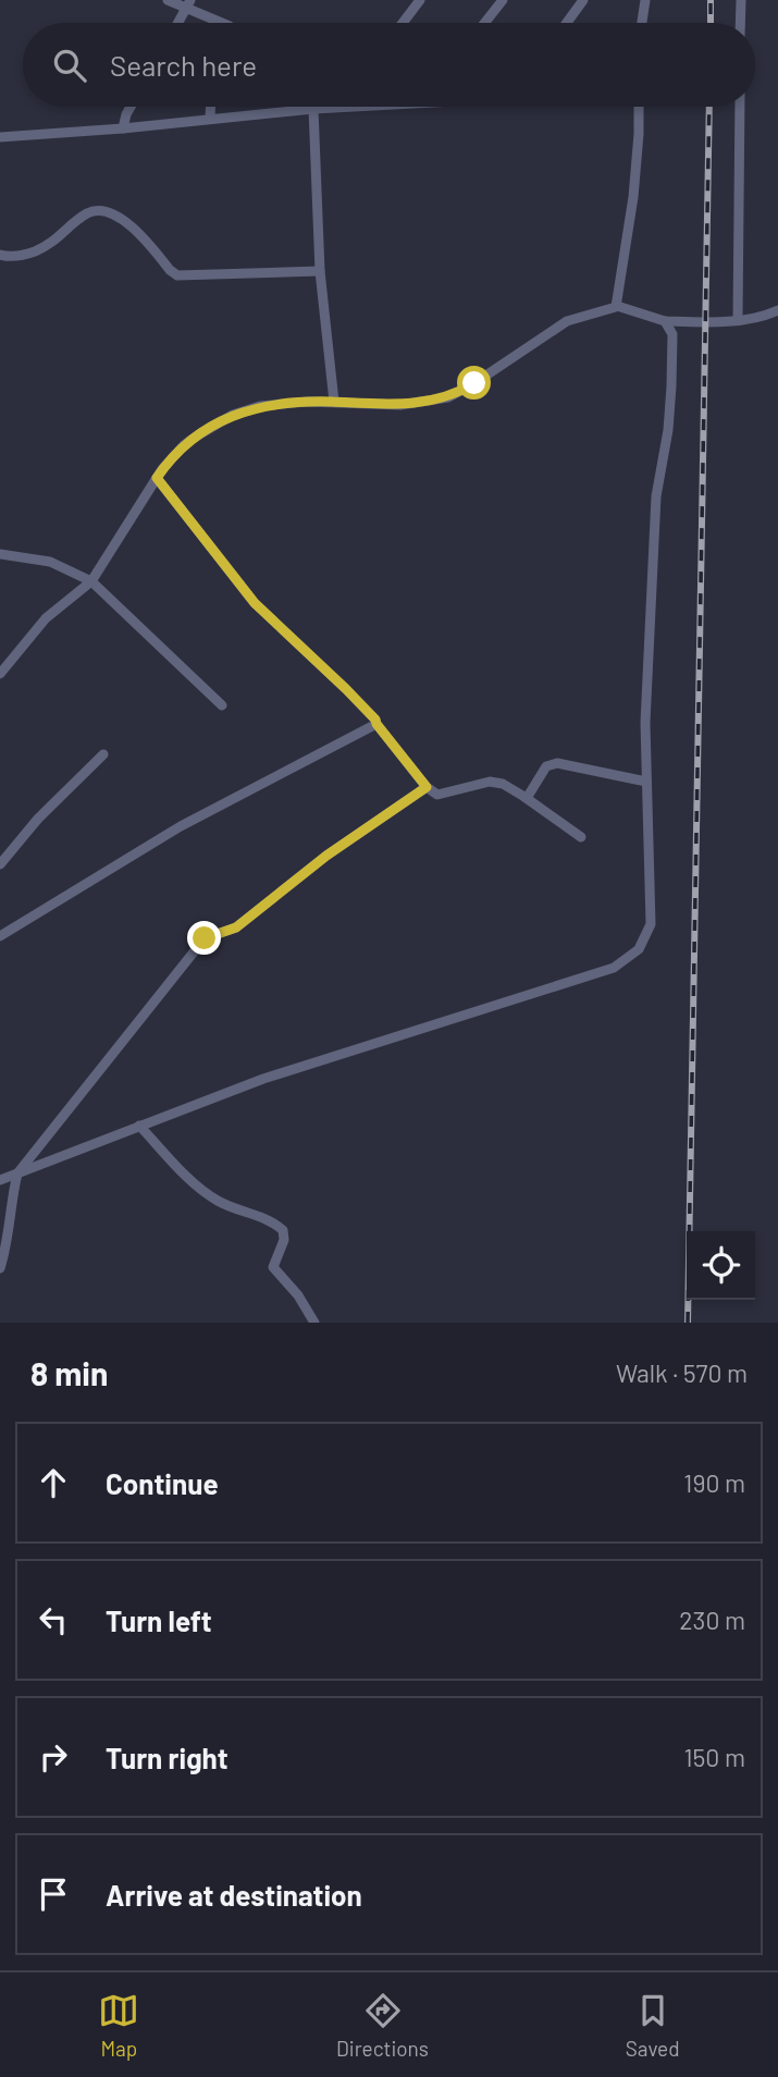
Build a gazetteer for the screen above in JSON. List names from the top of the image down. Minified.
{"page":{"search":"Search here","heading":["8 min","Walk · 570 m"],"list":[["Continue","190 m"],["Turn left","230 m"],["Turn right","150 m"],"Arrive at destination"],"nav":["Map","Directions","Saved"]}}
